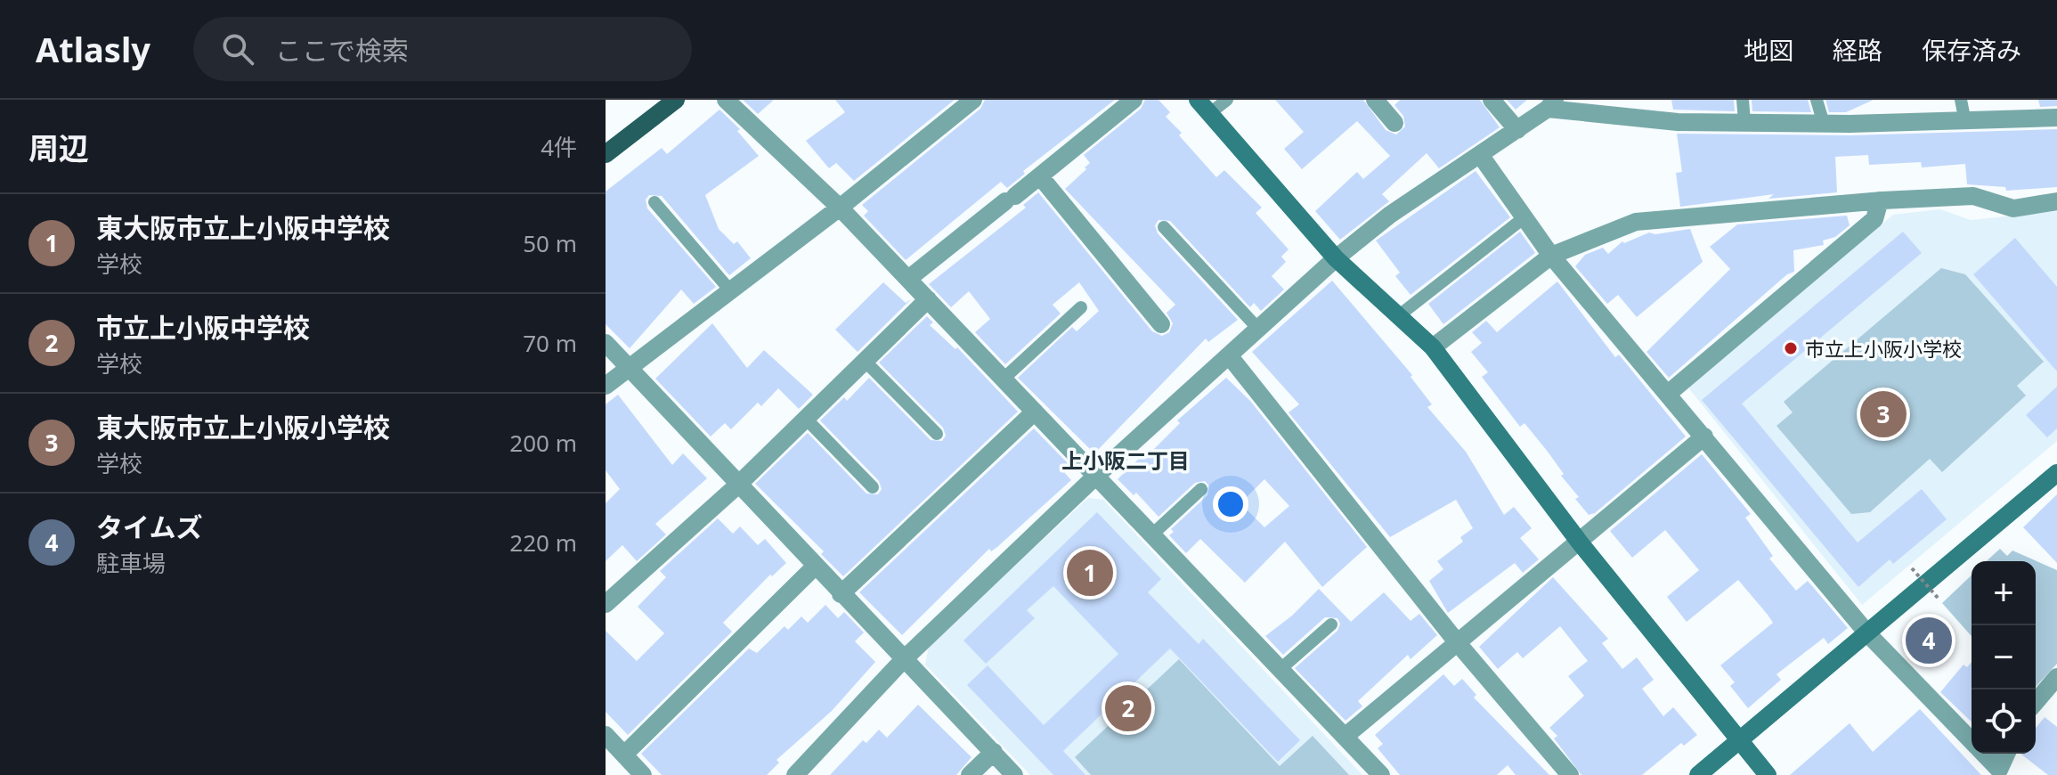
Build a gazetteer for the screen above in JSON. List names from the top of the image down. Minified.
{"districts":["上小阪二丁目"],"places":["市立上小阪小学校"],"page":{"header":"Atlasly","search":"ここで検索","nav":["地図","経路","保存済み"],"heading":["周辺","4件"],"list":[{"mark":"1","name":"東大阪市立上小阪中学校","note":"学校","value":"50 m"},{"mark":"2","name":"市立上小阪中学校","note":"学校","value":"70 m"},{"mark":"3","name":"東大阪市立上小阪小学校","note":"学校","value":"200 m"},{"mark":"4","name":"タイムズ","note":"駐車場","value":"220 m"}],"pins":["3","1","4","2"],"map_buttons":["+","−"]}}
